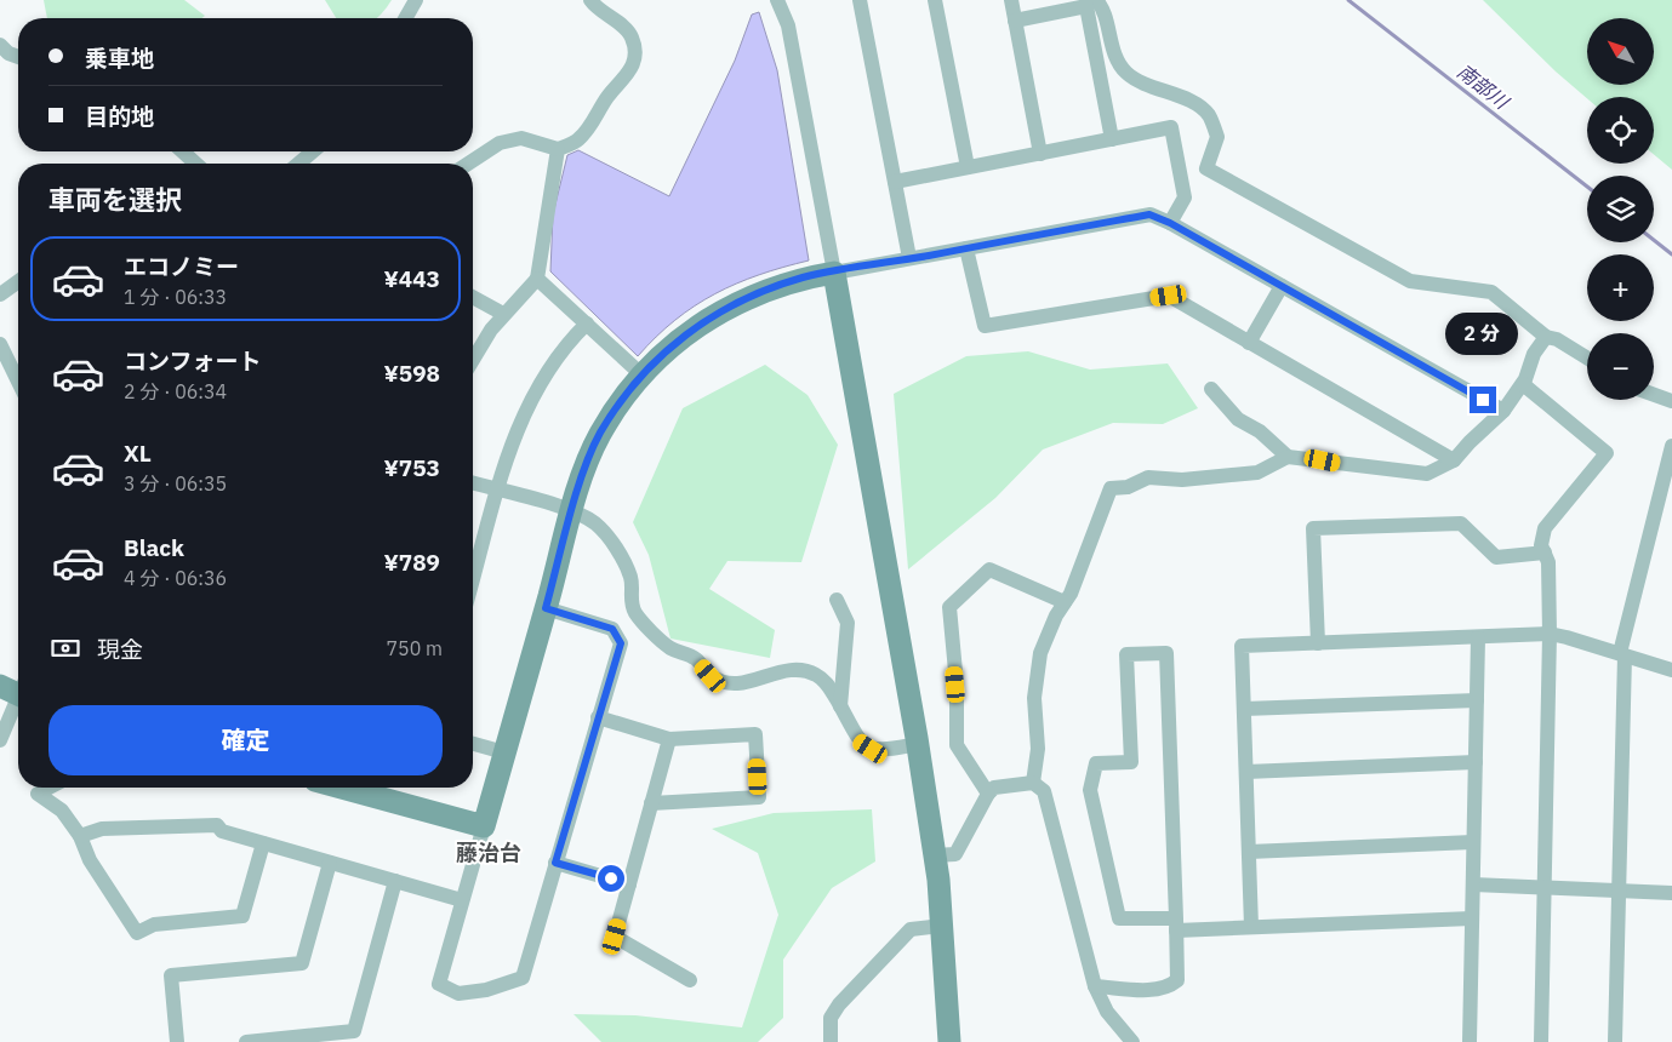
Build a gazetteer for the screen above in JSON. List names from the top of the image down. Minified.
{"districts":["藤治台"],"water":["南部川"],"north":"top left","page":{"map_buttons":["+","−"],"banner":["乗車地","目的地"],"heading":"車両を選択","list":[{"name":"エコノミー","note":"1 分 · 06:33","value":"¥443"},{"name":"コンフォート","note":"2 分 · 06:34","value":"¥598"},{"name":"XL","note":"3 分 · 06:35","value":"¥753"},{"name":"Black","note":"4 分 · 06:36","value":"¥789"}],"bubble":"2 分","pay":["現金","750 m"],"buttons":"確定"}}
